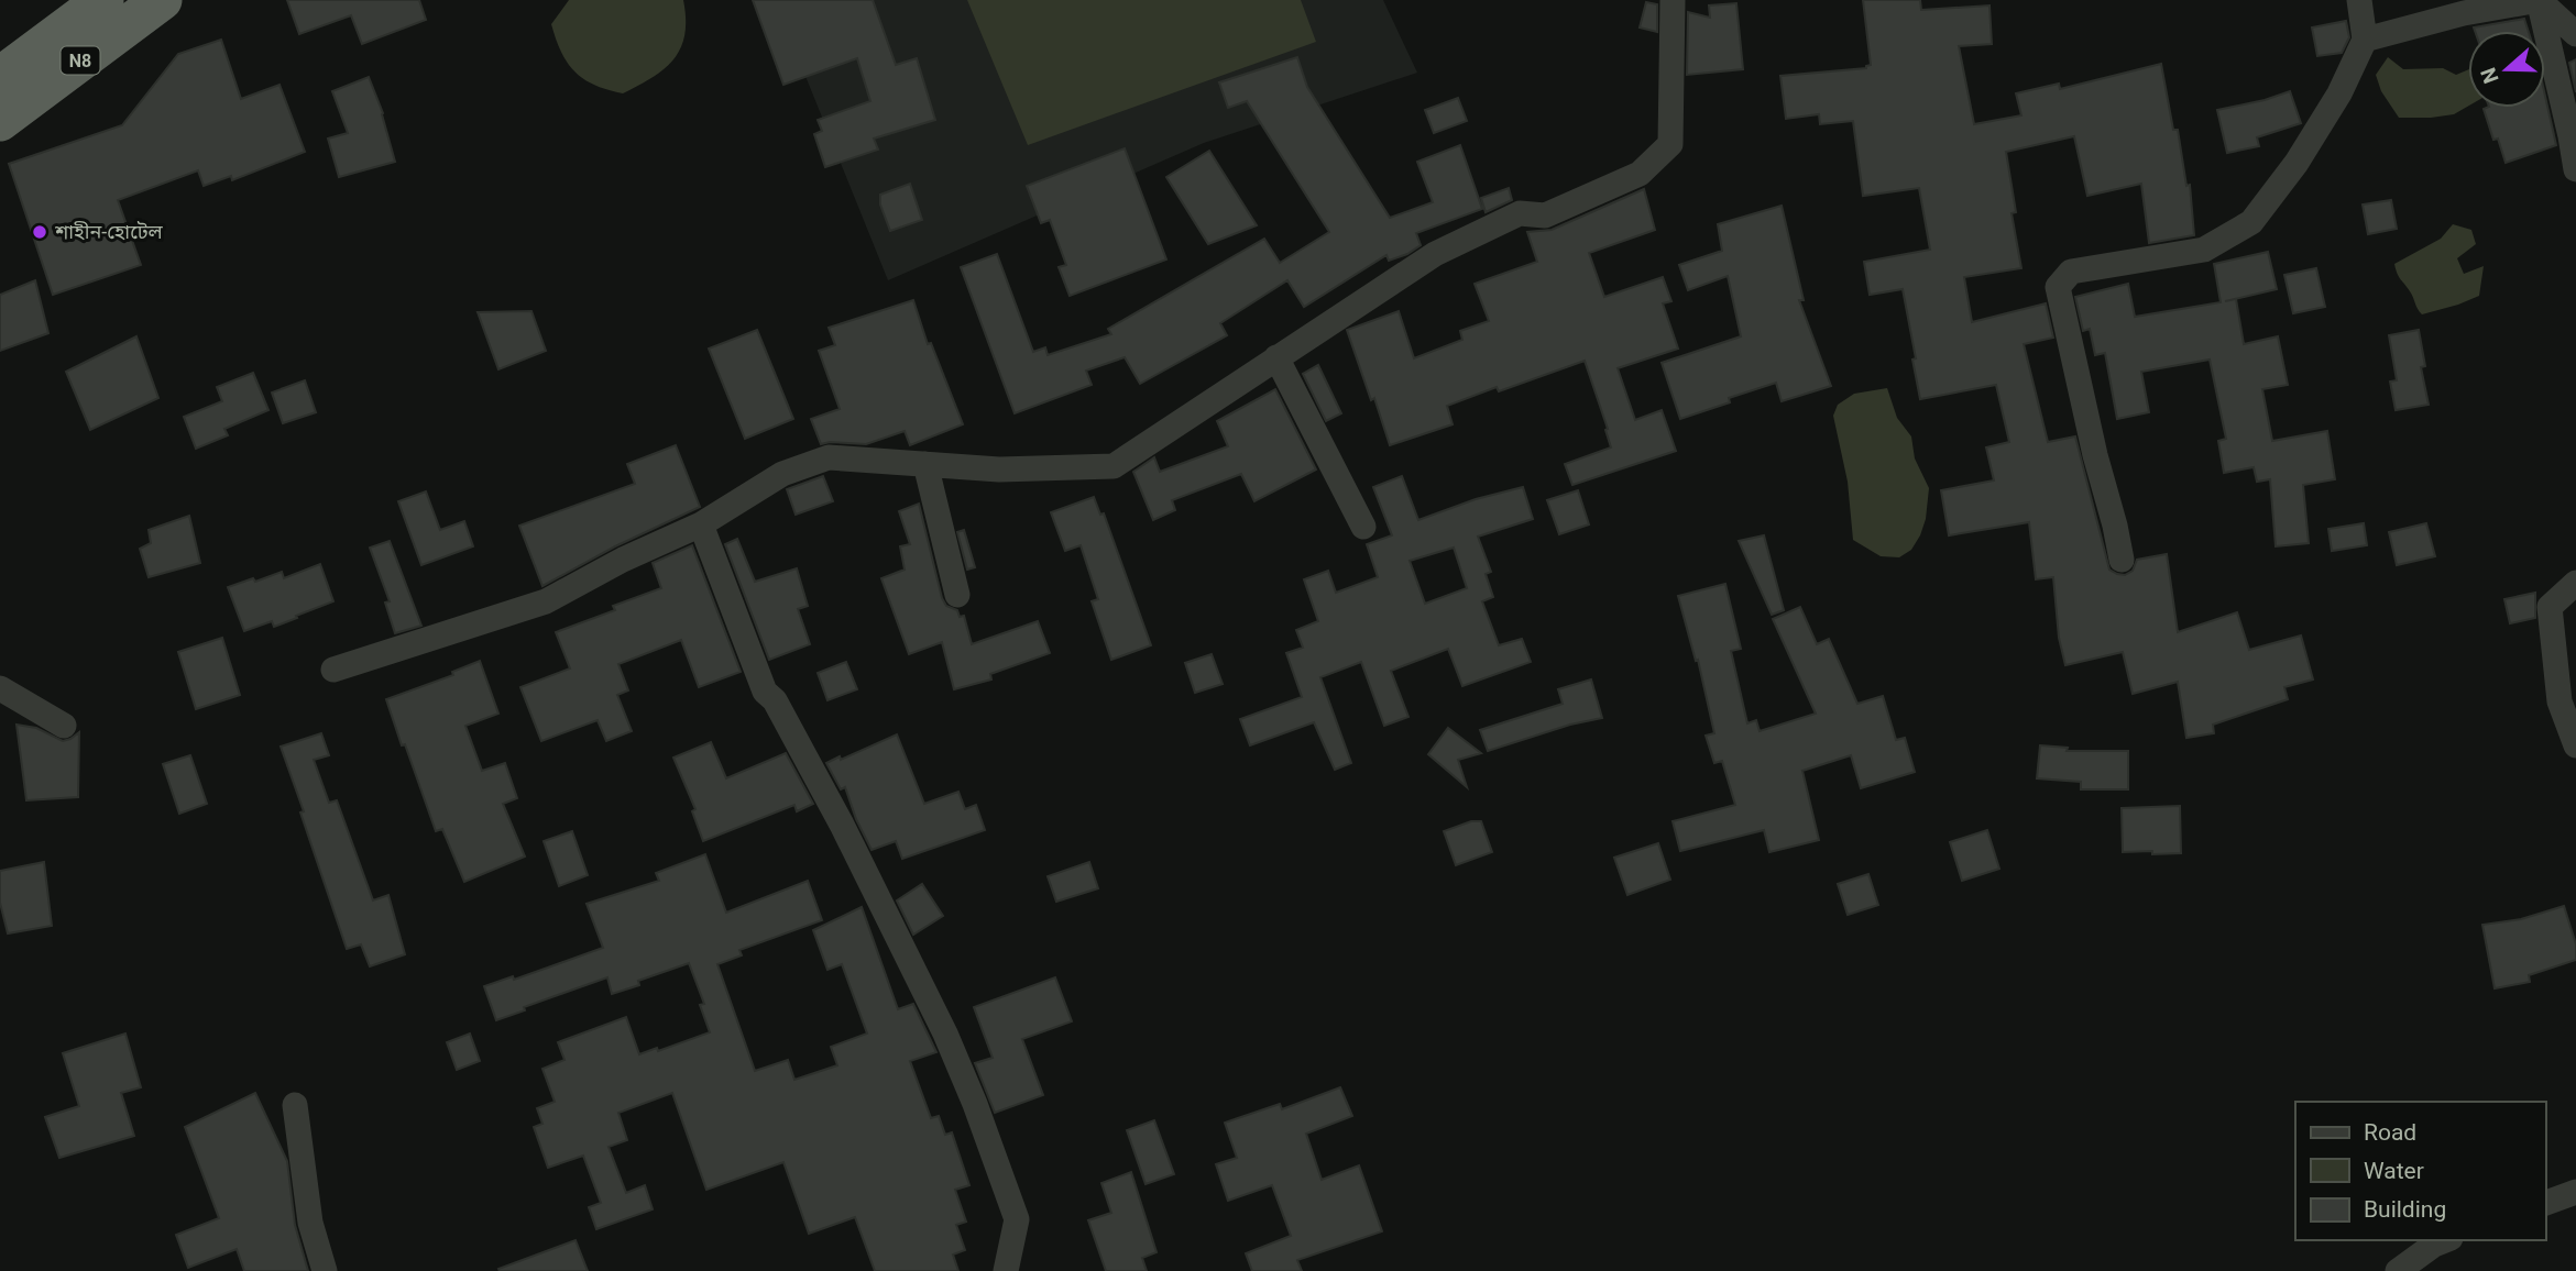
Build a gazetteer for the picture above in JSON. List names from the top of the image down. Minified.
{"streets":{"highway":["N8"]},"places":["শাহীন-হোটেল"],"legend":["Road","Water","Building"],"north":"left"}
